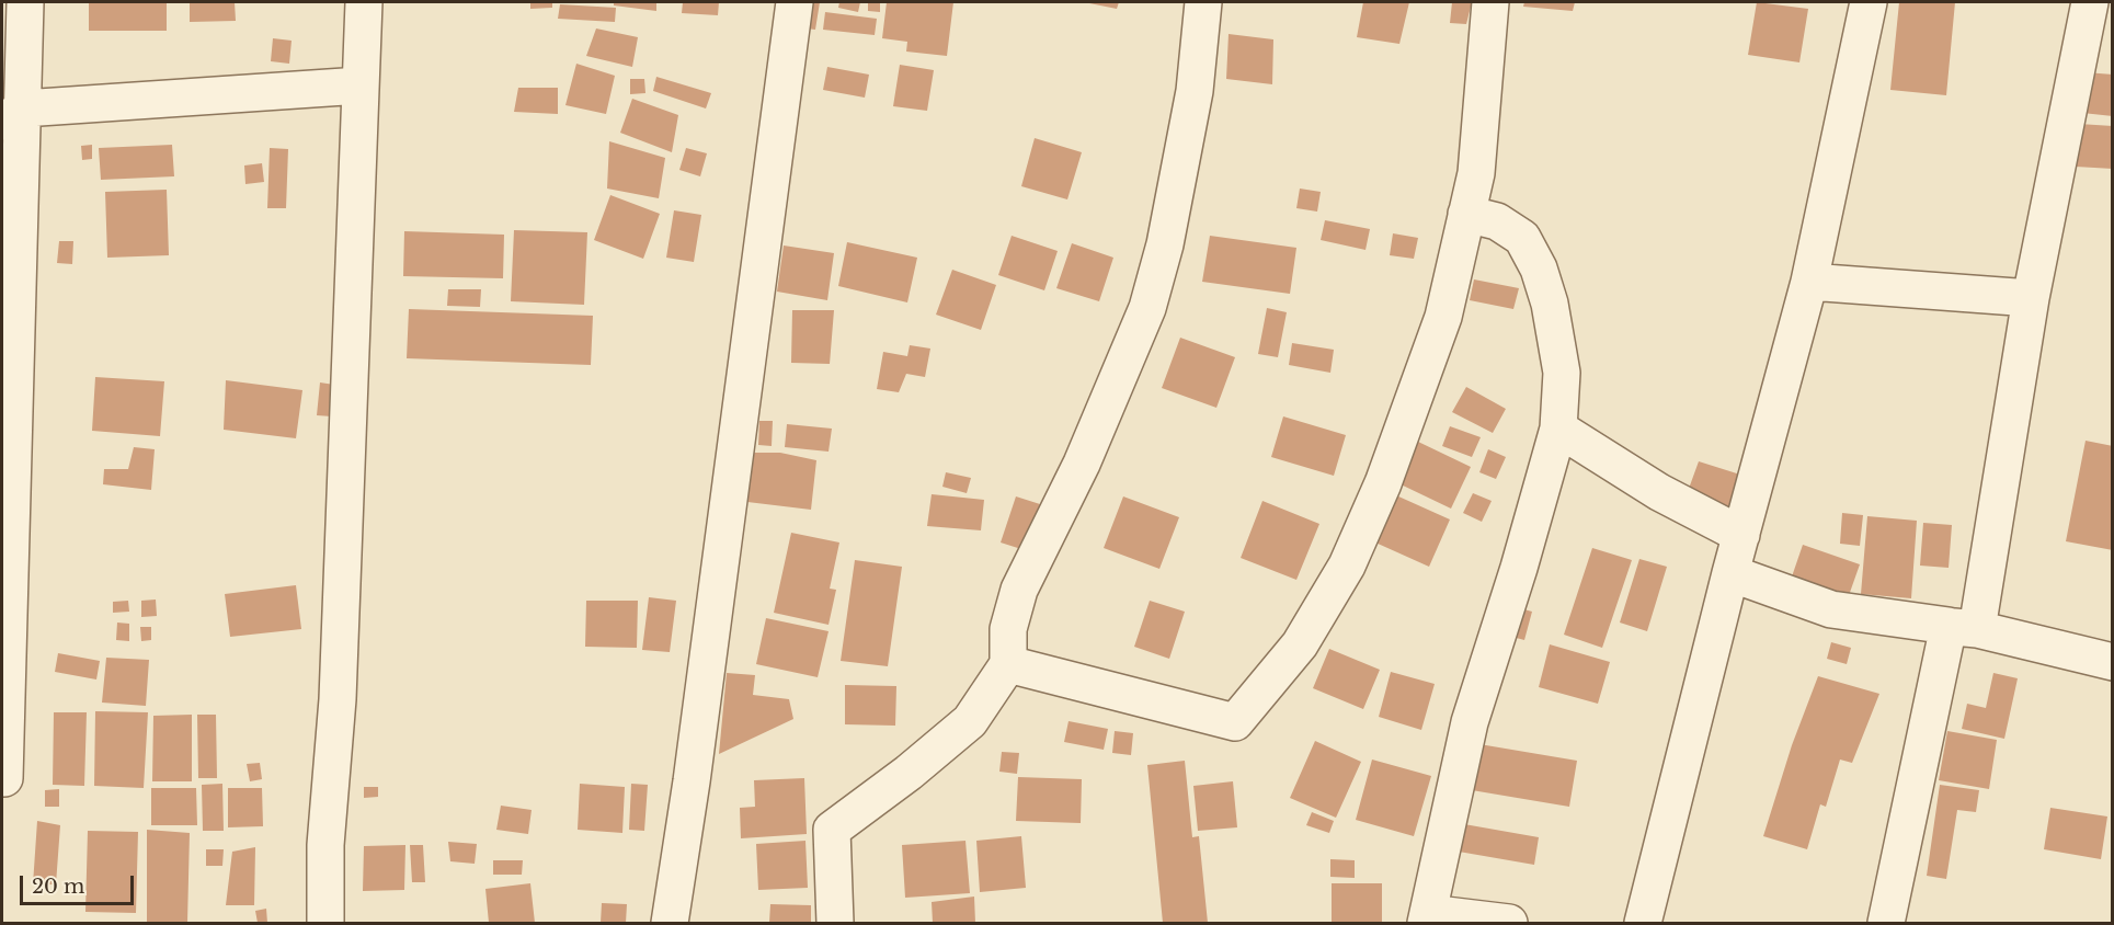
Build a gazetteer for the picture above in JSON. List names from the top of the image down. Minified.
{"scale_bar":"20 m"}
